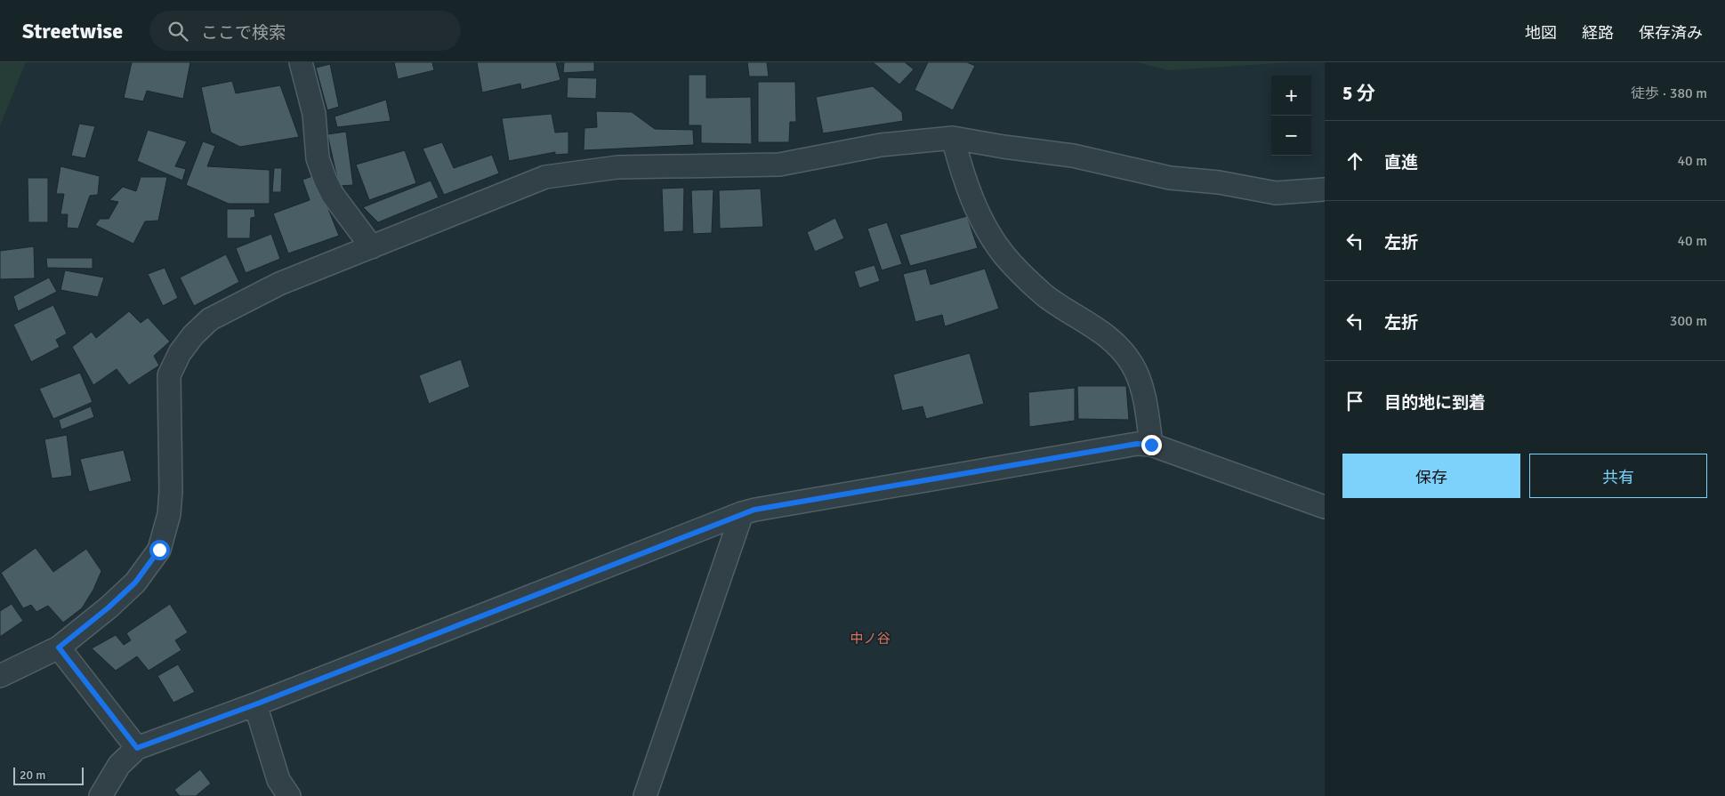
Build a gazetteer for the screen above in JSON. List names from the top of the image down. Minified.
{"districts":["中ノ谷"],"scale_bar":"20 m","page":{"header":"Streetwise","search":"ここで検索","nav":["地図","経路","保存済み"],"heading":["5 分","徒歩 · 380 m"],"map_buttons":["+","−"],"list":[["直進","40 m"],["左折","40 m"],["左折","300 m"],"目的地に到着"],"buttons":["保存","共有"],"scale":"20 m"}}
